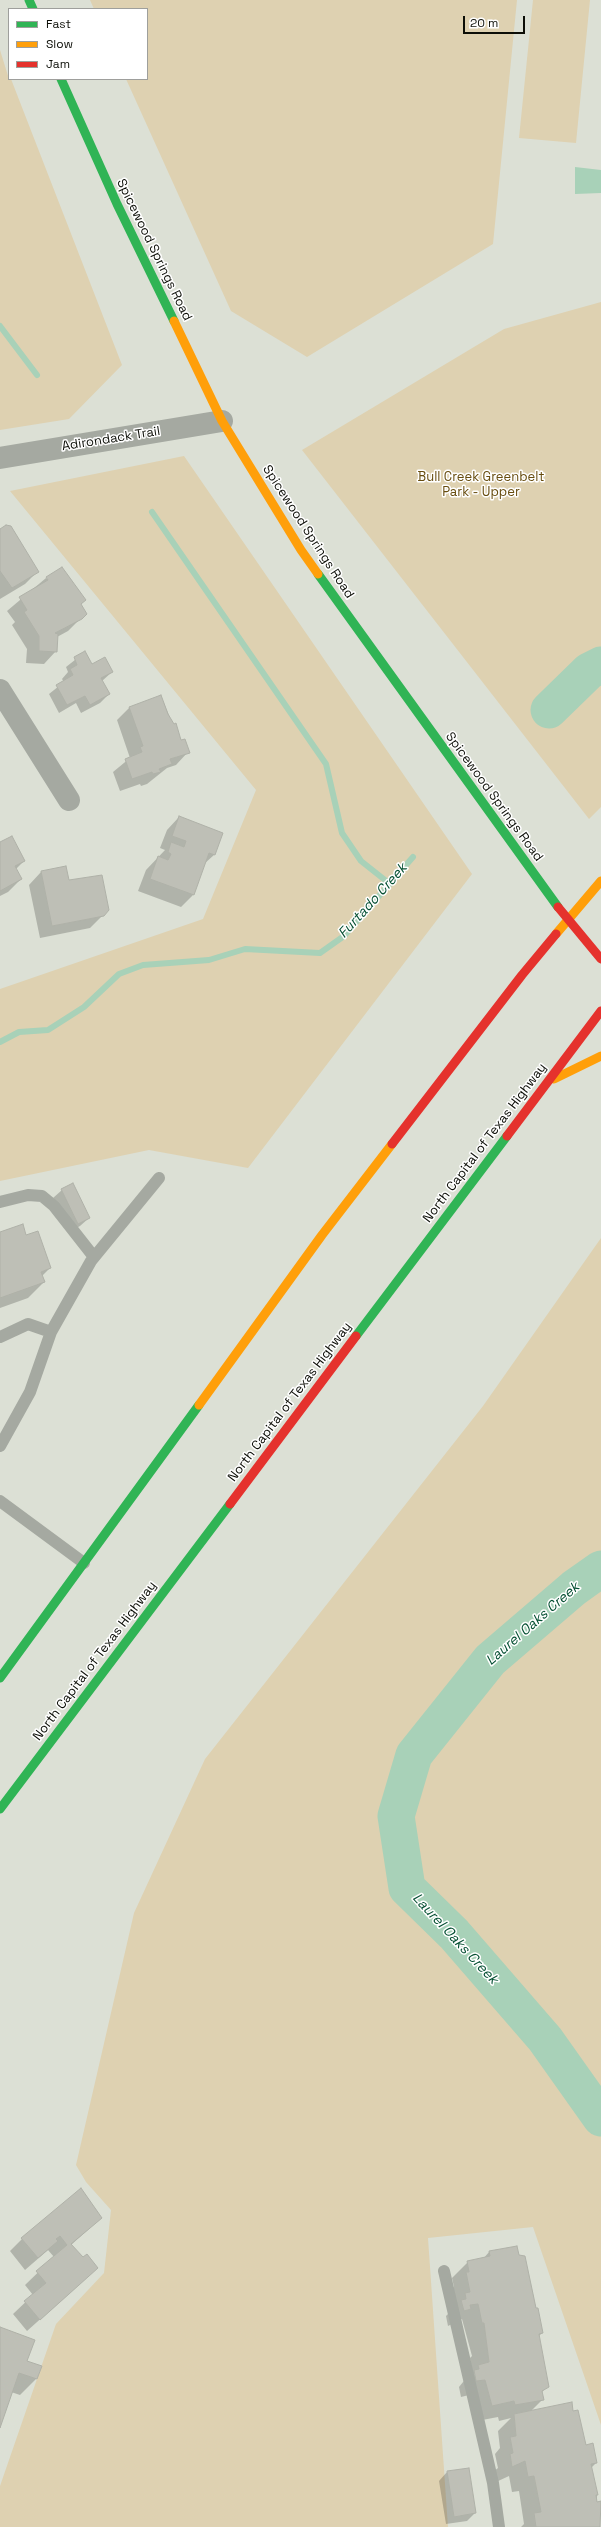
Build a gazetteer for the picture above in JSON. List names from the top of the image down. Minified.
{"streets":{"main road":["Spicewood Springs Road","North Capital of Texas Highway"],"street":["Adirondack Trail"]},"crossings":[["Spicewood Springs Road","Adirondack Trail"]],"water":["Furtado Creek","Laurel Oaks Creek"],"parks":["Bull Creek Greenbelt Park - Upper"],"legend":["Fast","Slow","Jam"],"scale_bar":"20 m"}
